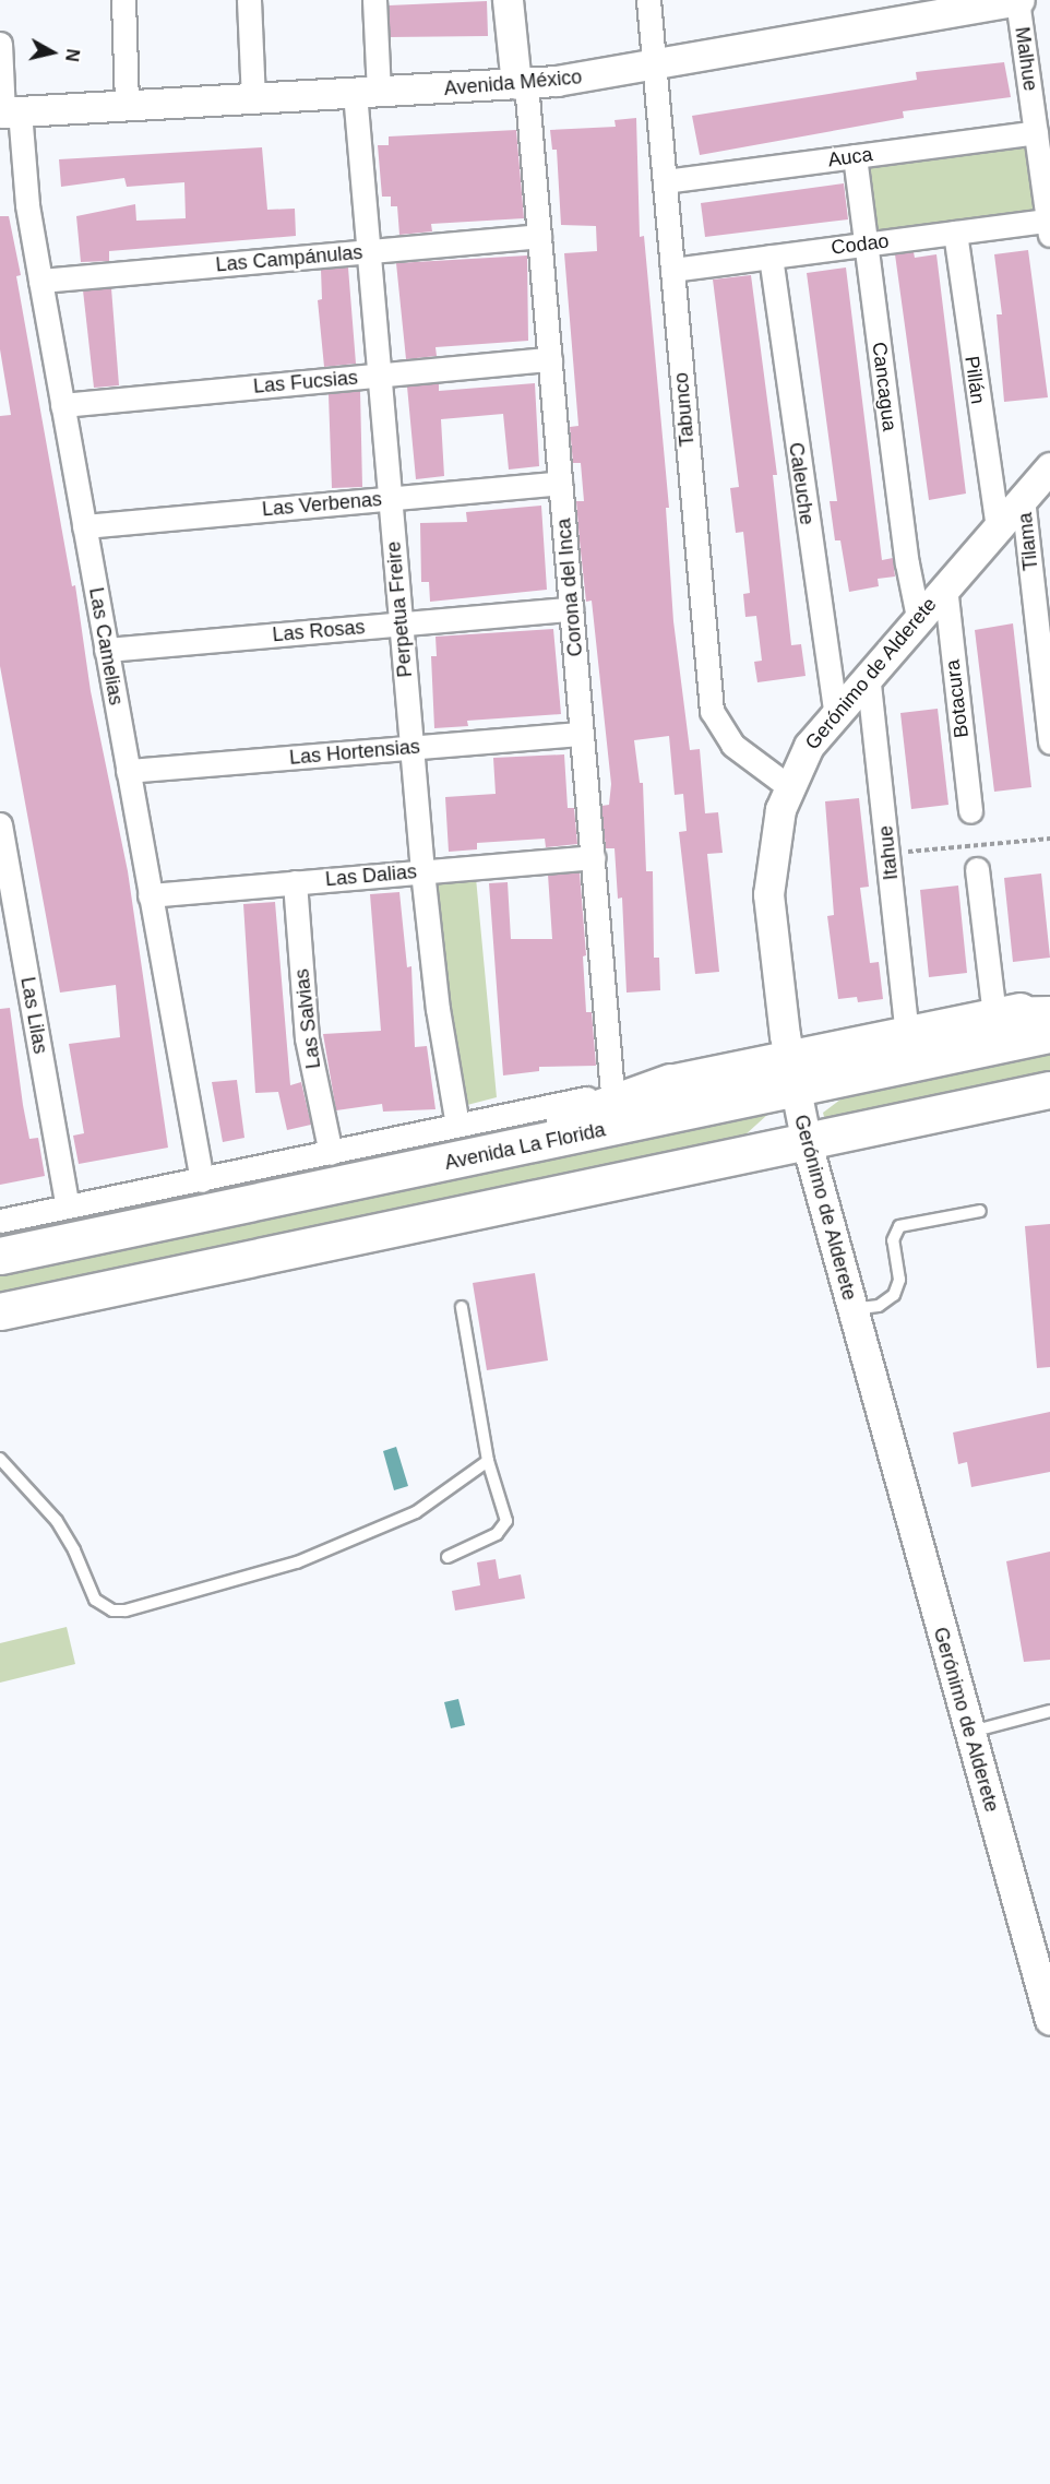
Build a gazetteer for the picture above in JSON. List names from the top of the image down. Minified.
{"streets":{"main road":["Avenida La Florida"],"street":["Malhue","Avenida México","Auca","Codao","Las Campánulas","Pillán","Las Fucsias","Cancagua","Tabunco","Caleuche","Las Verbenas","Tilama","Corona del Inca","Perpetua Freire","Las Rosas","Las Camelias","Gerónimo de Alderete","Botacura","Las Hortensias","Itahue","Las Dalias","Las Lilas","Las Salvias"]},"crossings":[["Malhue","Avenida México"],["Malhue","Auca"],["Malhue","Codao"],["Avenida México","Tabunco"],["Avenida México","Corona del Inca"],["Avenida México","Perpetua Freire"],["Avenida México","Las Camelias"],["Auca","Cancagua"],["Auca","Tabunco"],["Codao","Pillán"],["Codao","Cancagua"],["Codao","Tabunco"],["Codao","Caleuche"],["Las Campánulas","Corona del Inca"],["Las Campánulas","Perpetua Freire"],["Las Campánulas","Las Camelias"],["Pillán","Gerónimo de Alderete"],["Las Fucsias","Corona del Inca"],["Las Fucsias","Perpetua Freire"],["Las Fucsias","Las Camelias"],["Cancagua","Gerónimo de Alderete"],["Tabunco","Gerónimo de Alderete"],["Caleuche","Gerónimo de Alderete"],["Las Verbenas","Corona del Inca"],["Las Verbenas","Perpetua Freire"],["Las Verbenas","Las Camelias"],["Tilama","Gerónimo de Alderete"],["Corona del Inca","Las Rosas"],["Corona del Inca","Las Hortensias"],["Corona del Inca","Las Dalias"],["Corona del Inca","Avenida La Florida"],["Perpetua Freire","Las Rosas"],["Perpetua Freire","Las Hortensias"],["Perpetua Freire","Las Dalias"],["Perpetua Freire","Avenida La Florida"],["Las Rosas","Las Camelias"],["Las Camelias","Las Hortensias"],["Las Camelias","Las Dalias"],["Las Camelias","Avenida La Florida"],["Gerónimo de Alderete","Botacura"],["Gerónimo de Alderete","Itahue"],["Gerónimo de Alderete","Avenida La Florida"],["Itahue","Avenida La Florida"],["Las Dalias","Las Salvias"],["Las Lilas","Avenida La Florida"],["Las Salvias","Avenida La Florida"]],"north":"right"}
